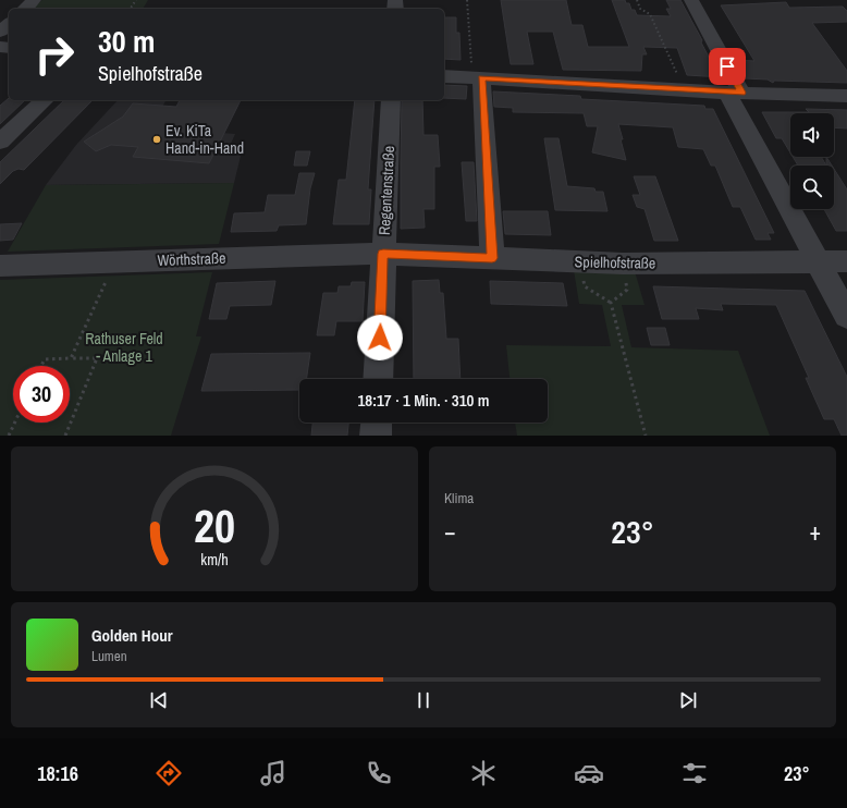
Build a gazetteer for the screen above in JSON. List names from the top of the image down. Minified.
{"streets":{"street":["Regentenstraße","Wörthstraße","Spielhofstraße"]},"crossings":[["Regentenstraße","Wörthstraße"],["Regentenstraße","Spielhofstraße"],["Wörthstraße","Spielhofstraße"]],"parks":["Rathuser Feld - Anlage 1"],"places":["Ev. KiTa Hand-in-Hand"],"page":{"turn":["30 m","Spielhofstraße"],"limit":"30","trip":"18:17 · 1 Min. · 310 m","tile":"Klima","heat":["−","23°","+"],"song":["Golden Hour","Lumen"],"tabs":["18:16","23°"],"gauge":["20","km/h"]}}
